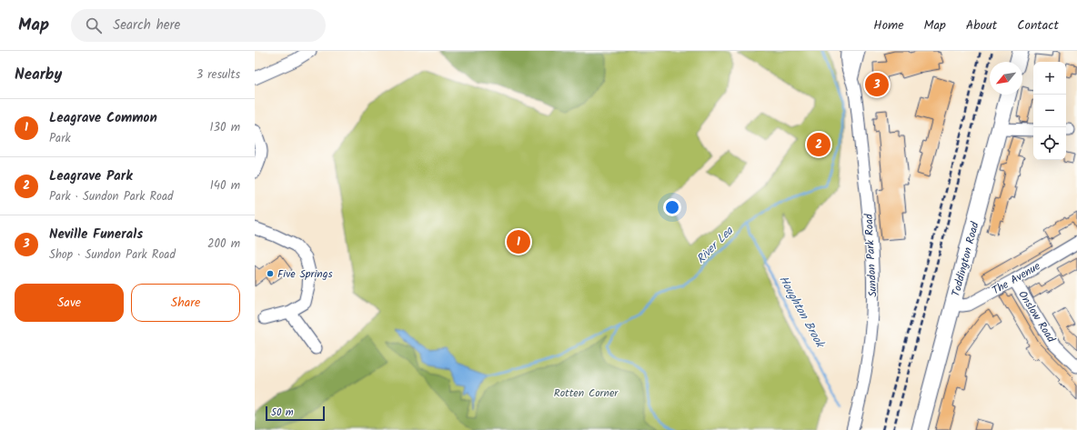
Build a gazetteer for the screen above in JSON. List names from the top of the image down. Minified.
{"streets":{"main road":["Toddington Road"],"street":["Sundon Park Road","The Avenue","Onslow Road"]},"crossings":[["Toddington Road","The Avenue"],["The Avenue","Onslow Road"]],"water":["River Lea","Houghton Brook"],"parks":["Rotten Corner"],"places":["Five Springs"],"scale_bar":"50 m","north":"bottom left","page":{"header":"Map","search":"Search here","nav":["Home","Map","About","Contact"],"heading":["Nearby","3 results"],"map_buttons":["+","−"],"pins":["3","2","1"],"list":[{"mark":"1","name":"Leagrave Common","note":"Park","value":"130 m"},{"mark":"2","name":"Leagrave Park","note":"Park · Sundon Park Road","value":"140 m"},{"mark":"3","name":"Neville Funerals","note":"Shop · Sundon Park Road","value":"200 m"}],"buttons":["Save","Share"],"scale":"50 m"}}
